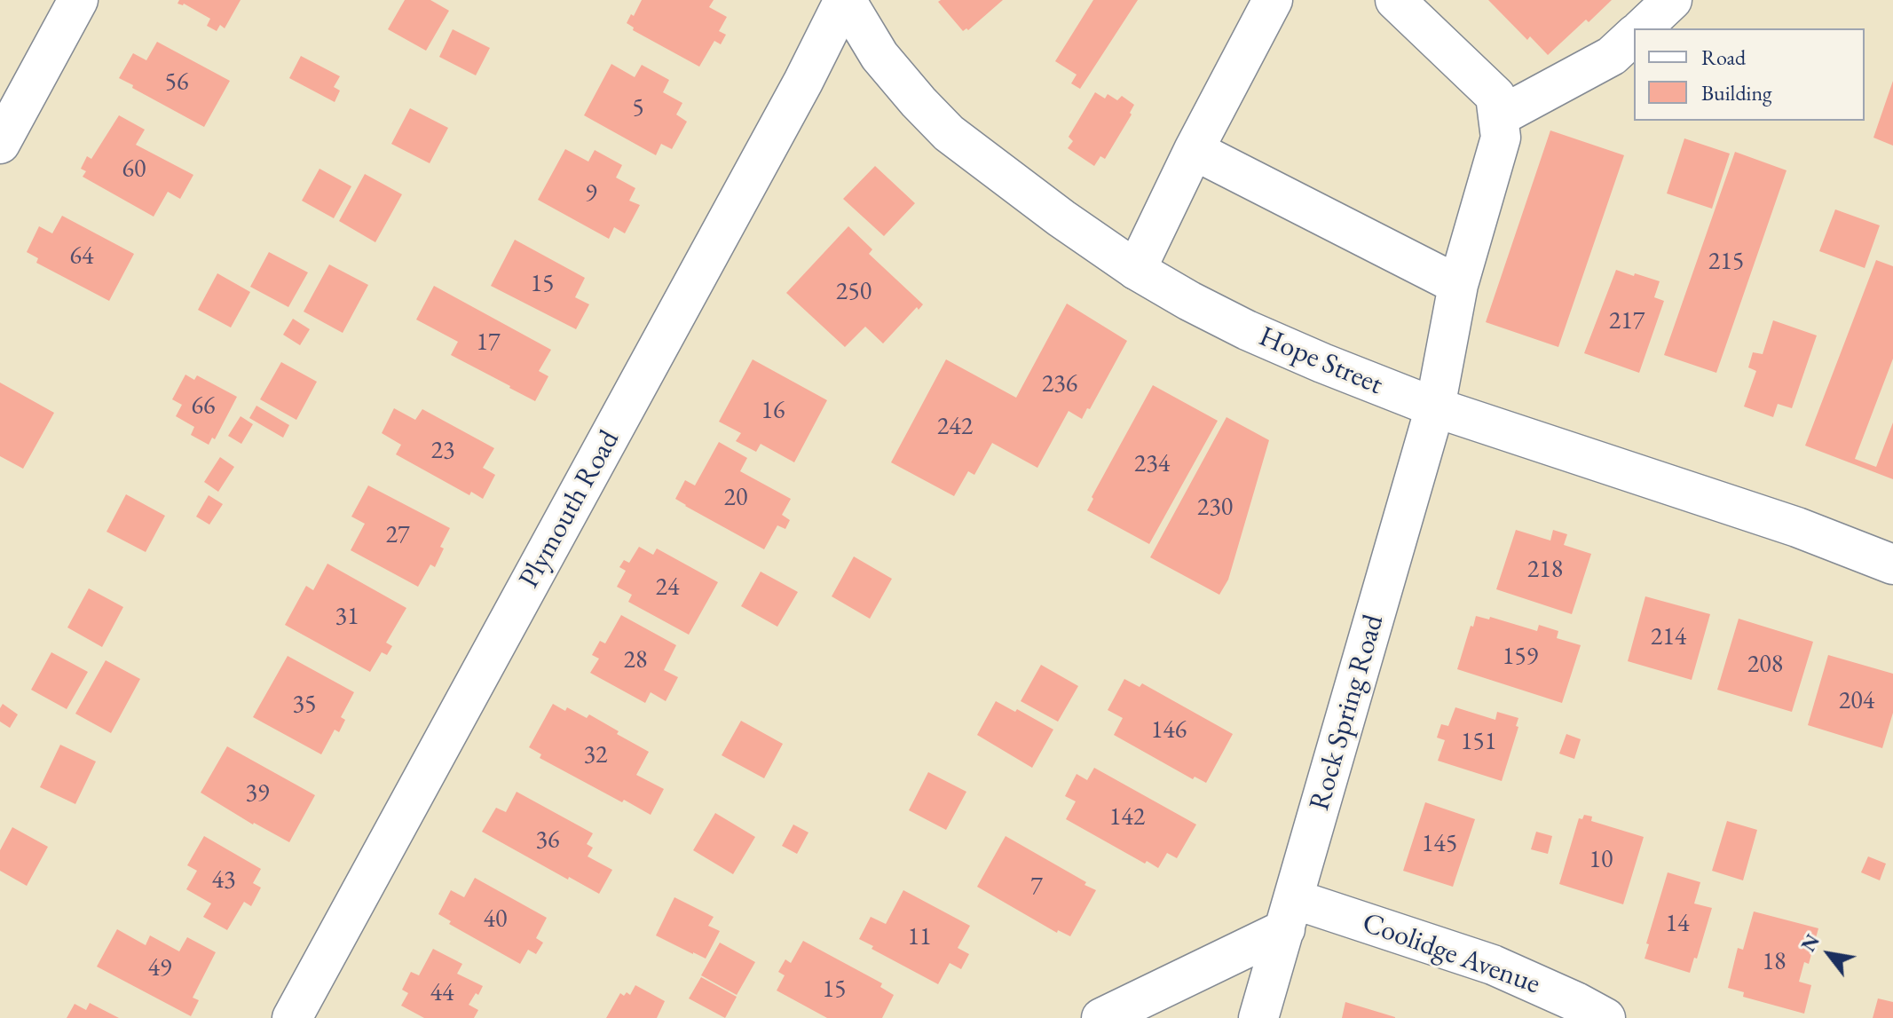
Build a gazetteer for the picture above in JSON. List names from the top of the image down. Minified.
{"streets":{"street":["Hope Street","Plymouth Road","Rock Spring Road","Coolidge Avenue"]},"crossings":[["Hope Street","Plymouth Road"],["Hope Street","Rock Spring Road"],["Rock Spring Road","Coolidge Avenue"]],"house_numbers":["56","5","60","9","64","215","15","250","217","17","236","66","16","242","23","234","20","230","27","218","24","31","214","159","28","208","204","35","146","151","32","39","142","36","145","10","43","7","40","14","11","18","49","15","44"],"legend":["Road","Building"],"north":"top left"}
